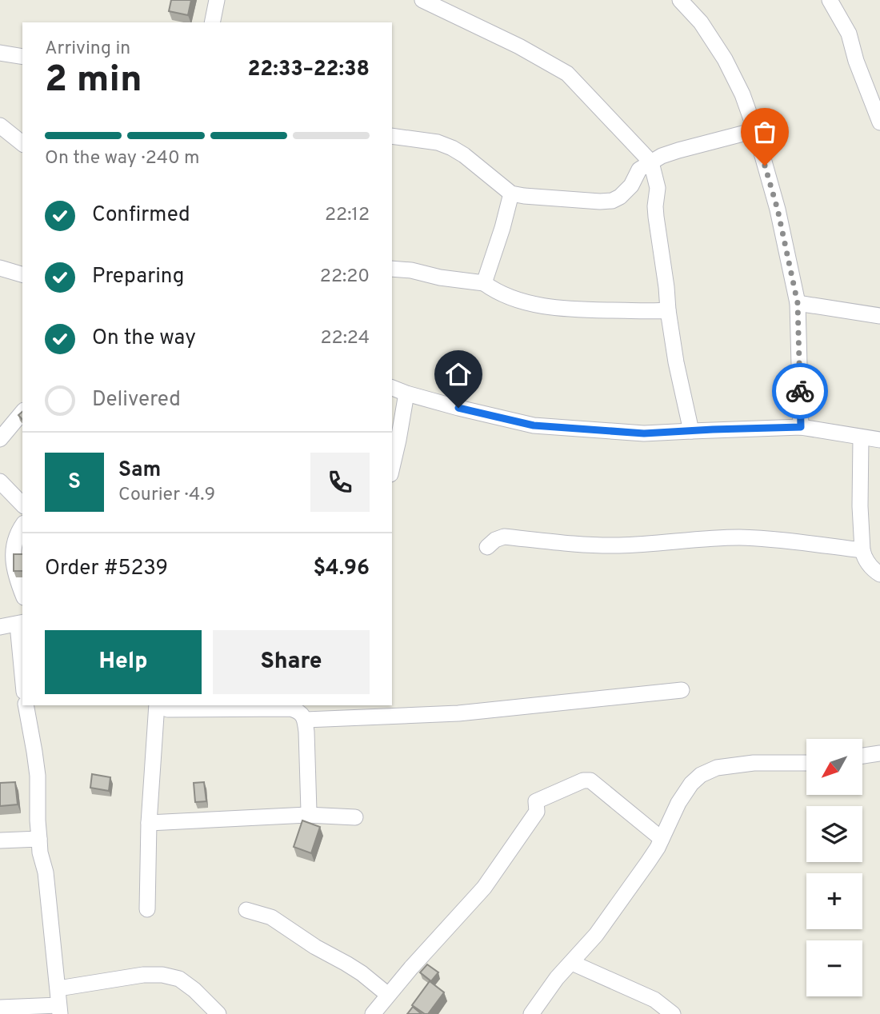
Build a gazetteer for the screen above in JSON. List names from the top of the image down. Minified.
{"north":"bottom left","page":{"heading":["2 min","Arriving in","22:33–22:38"],"panel":["Sam","Courier · 4.9","Order #5239","$4.96"],"bar":"On the way · 240 m","list":[["Confirmed","22:12"],["Preparing","22:20"],["On the way","22:24"],"Delivered"],"round":"S","buttons":["Help","Share"],"map_buttons":["+","−"]}}
